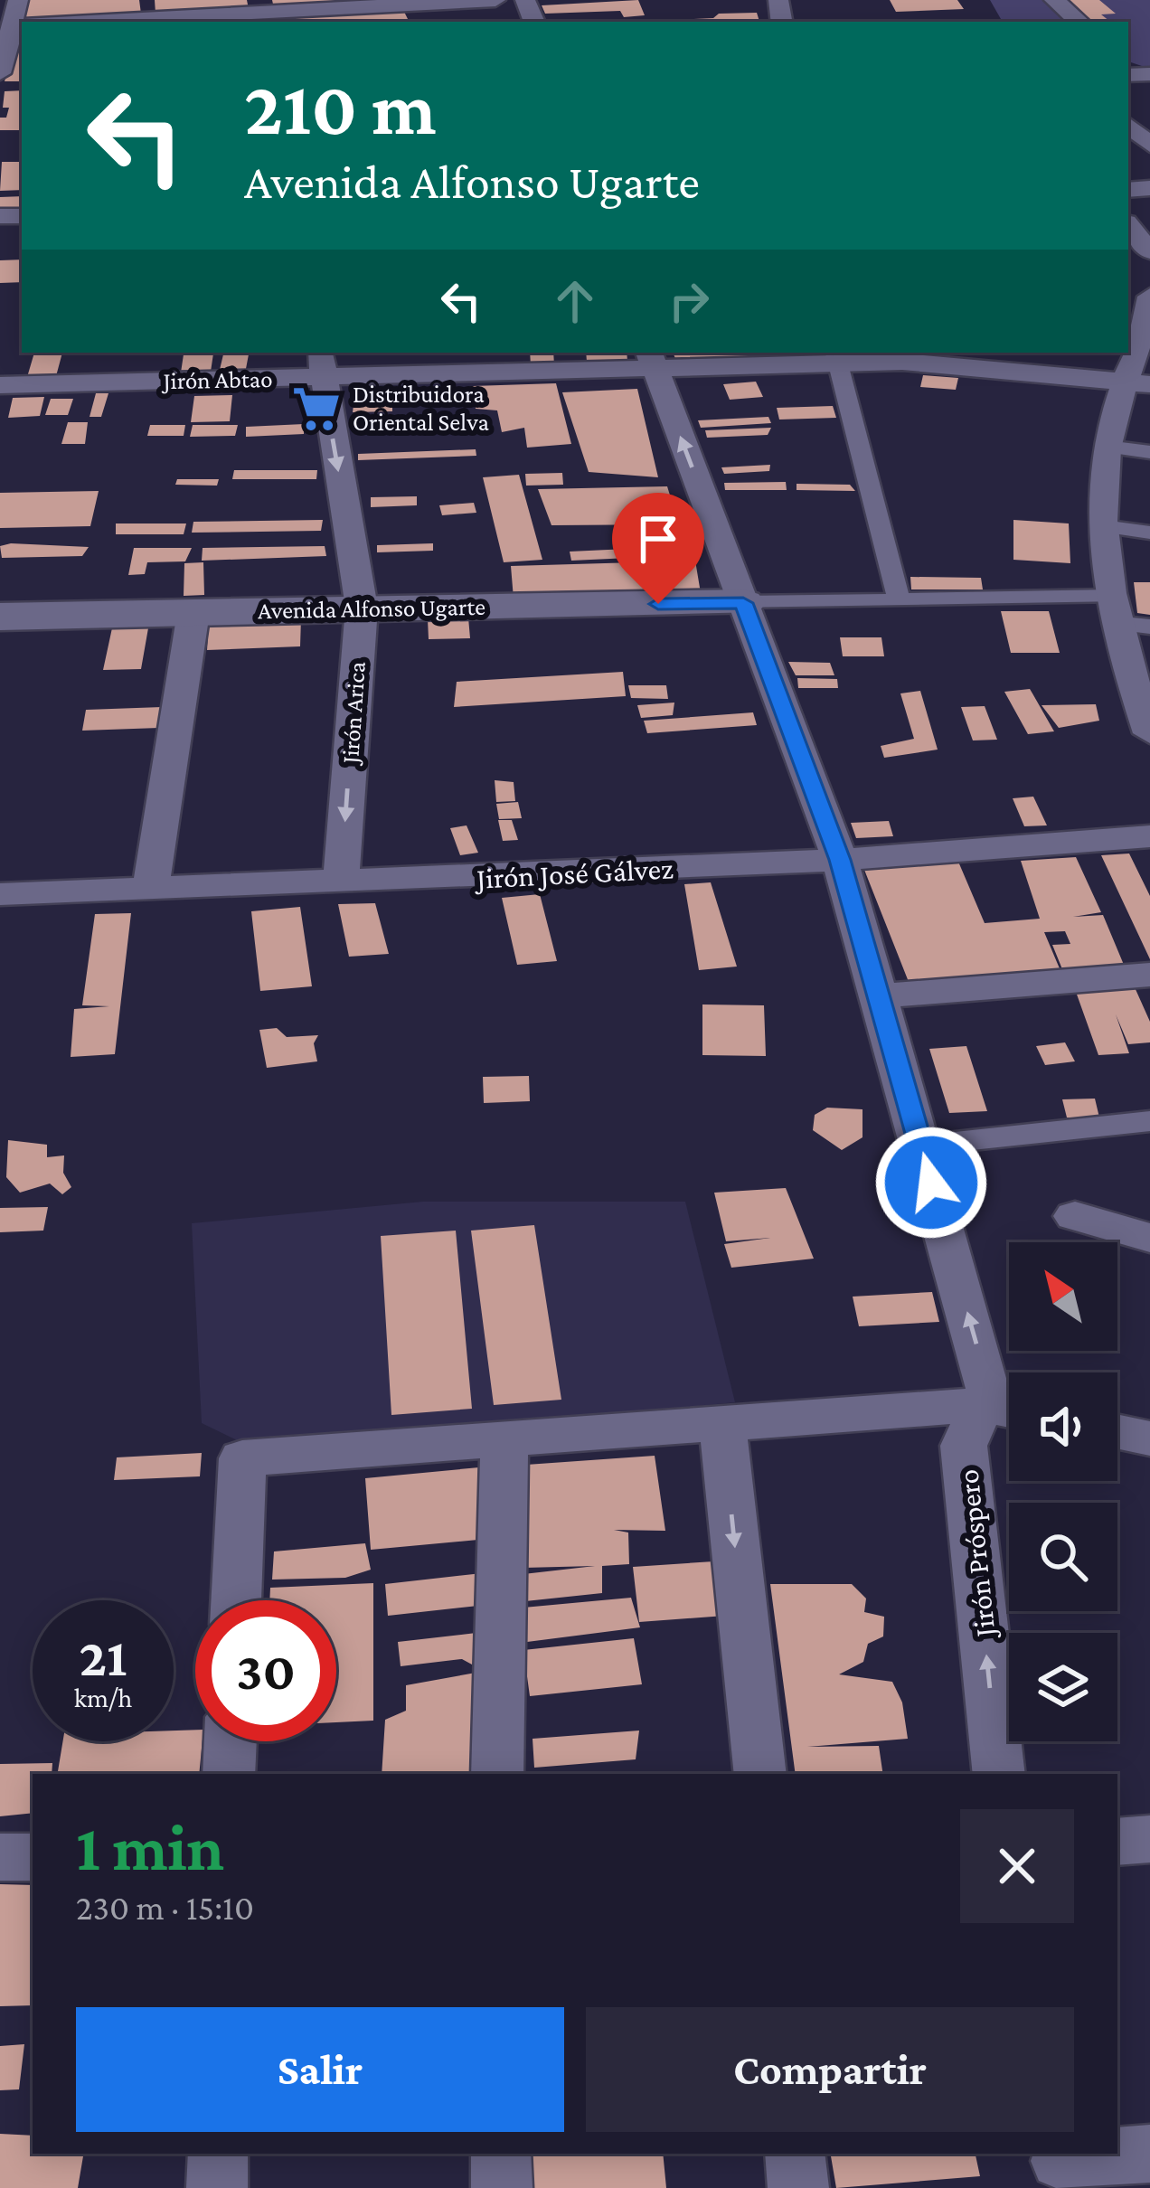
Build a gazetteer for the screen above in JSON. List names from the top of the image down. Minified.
{"streets":{"main road":["Avenida Alfonso Ugarte"],"street":["Jirón Abtao","Jirón Arica","Jirón José Gálvez","Jirón Próspero"]},"crossings":[["Jirón Abtao","Jirón Arica"],["Jirón Abtao","Jirón Próspero"],["Avenida Alfonso Ugarte","Jirón Arica"],["Avenida Alfonso Ugarte","Jirón Próspero"],["Jirón Arica","Jirón José Gálvez"],["Jirón José Gálvez","Jirón Próspero"]],"places":{"supermarket":["Distribuidora Oriental Selva"]},"north":"top left","page":{"turn":["210 m","Avenida Alfonso Ugarte"],"speed":"21 km/h","limit":"30","heading":["1 min","230 m · 15:10"],"buttons":["Salir","Compartir"]}}
